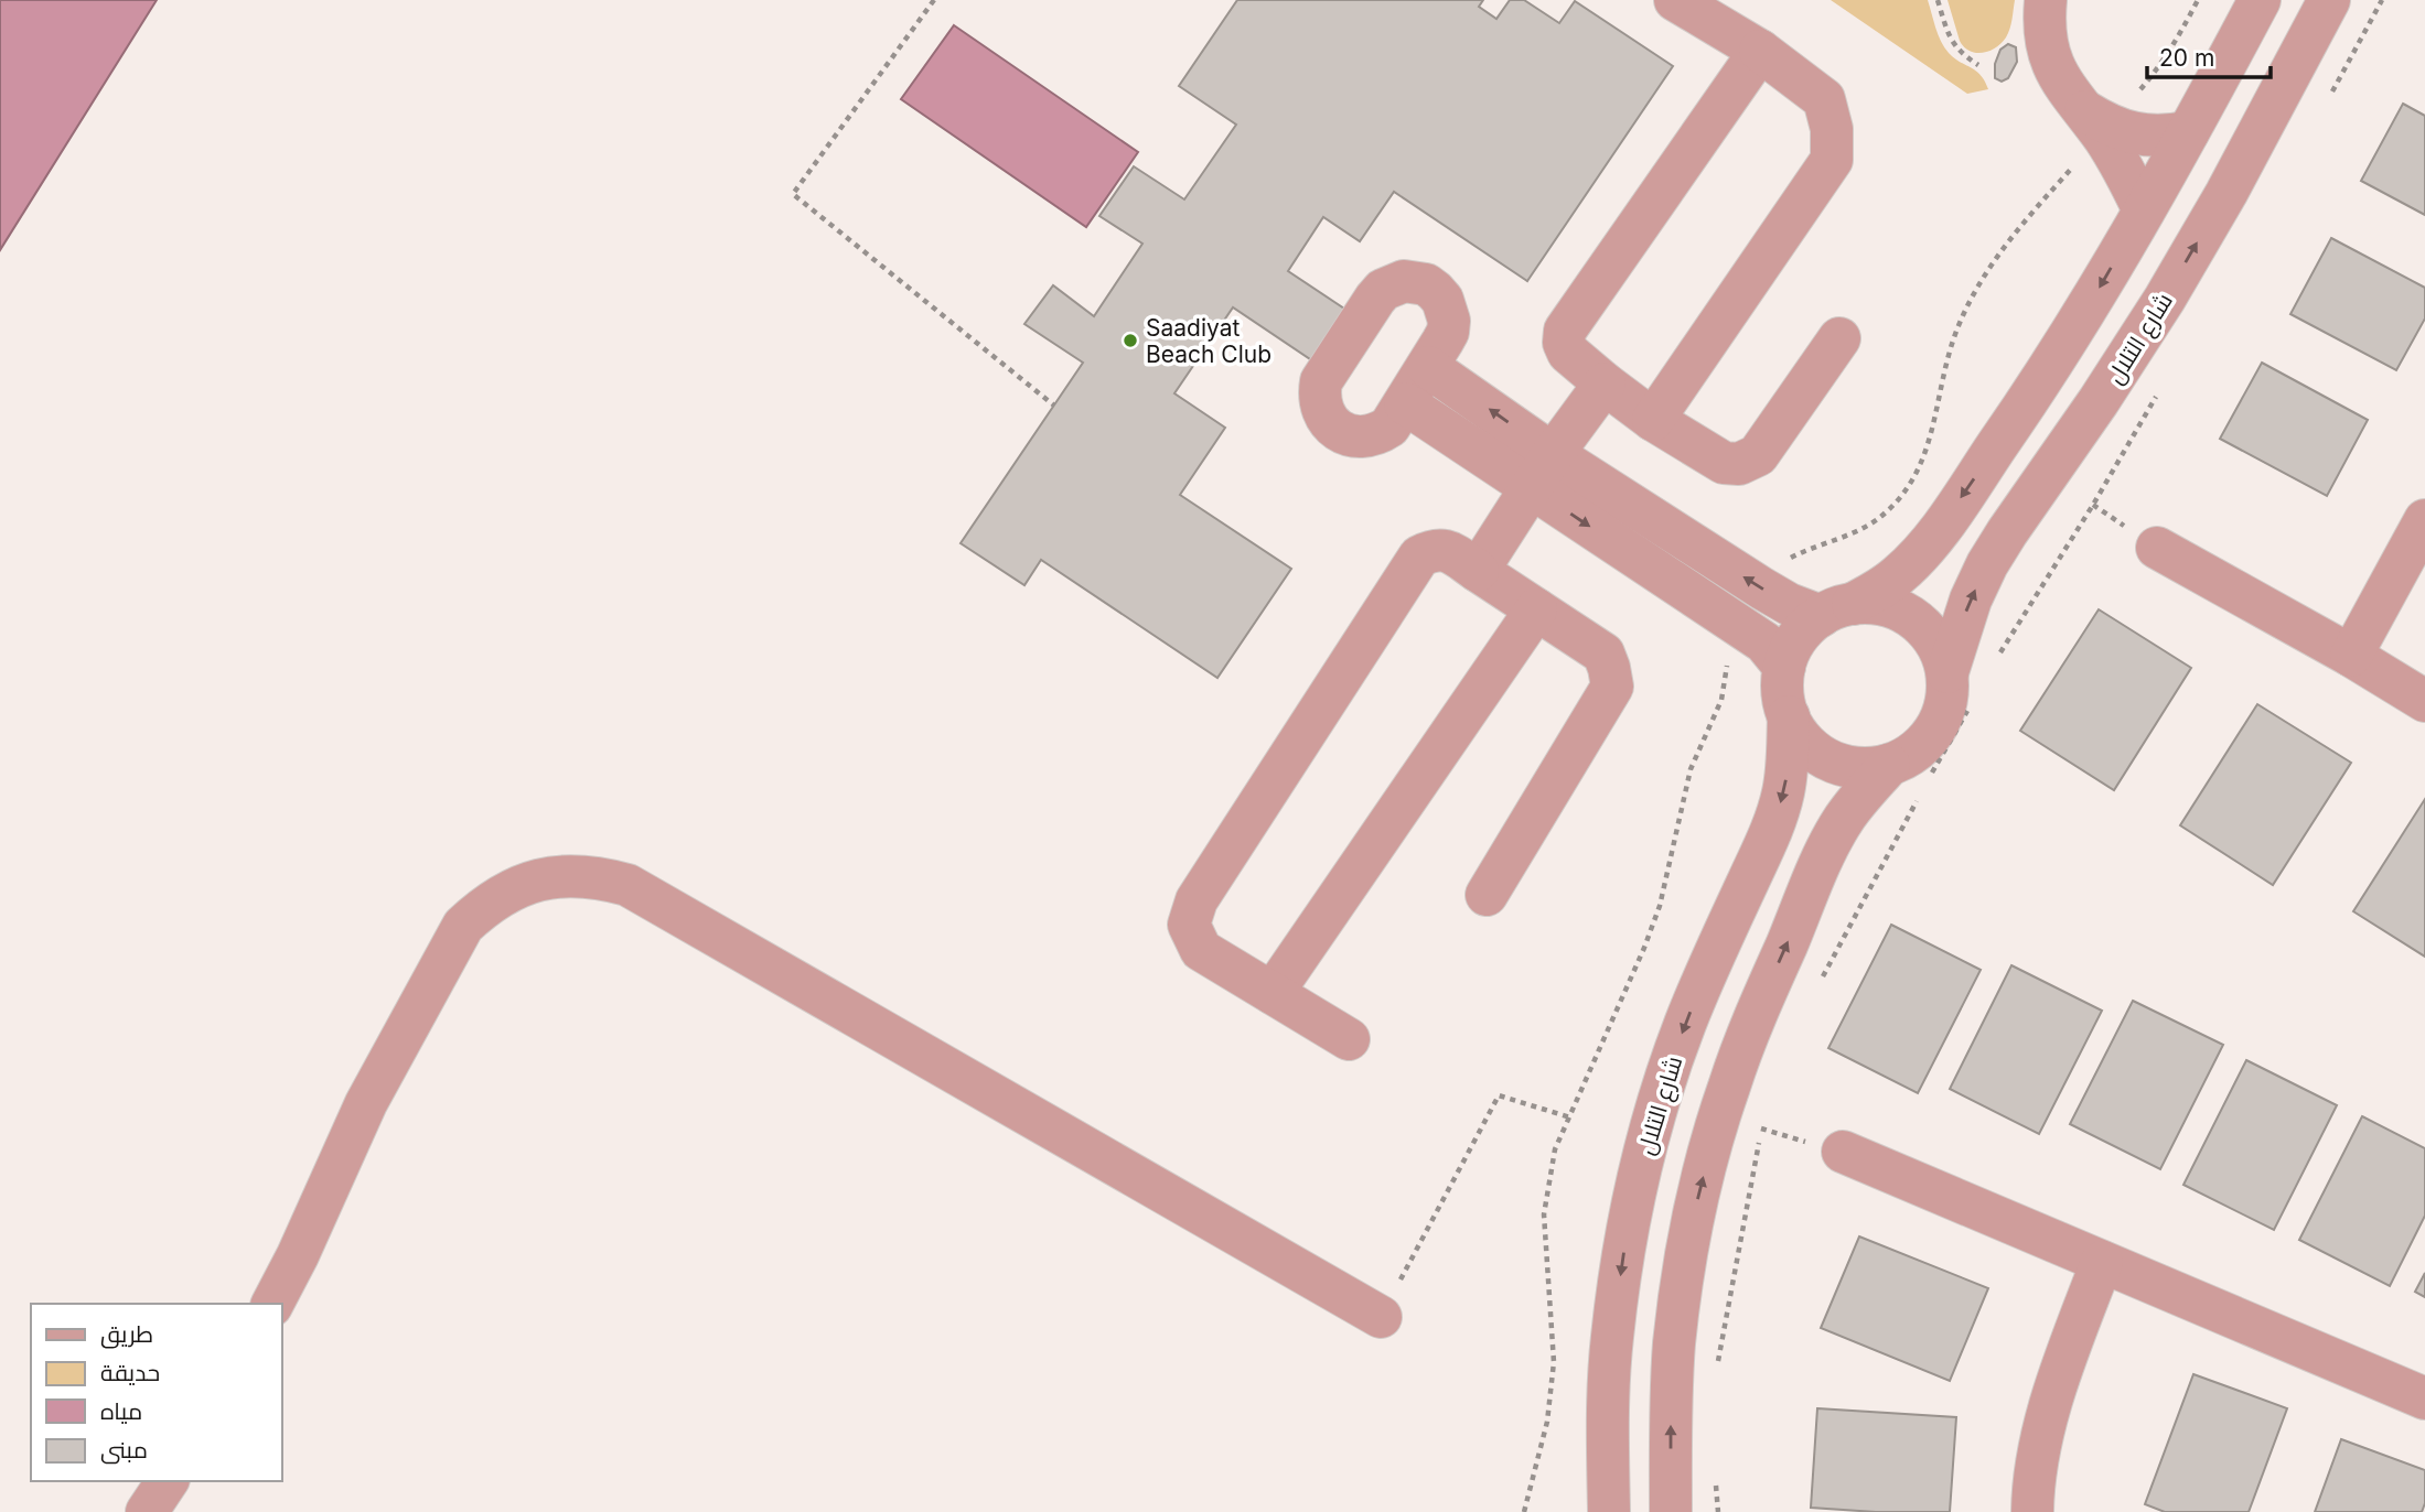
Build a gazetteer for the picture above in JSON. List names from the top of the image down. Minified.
{"streets":{"street":["شارع التلال"]},"places":["Saadiyat Beach Club"],"legend":["طريق","حديقة","مياه","مبنى"],"scale_bar":"20 m"}
